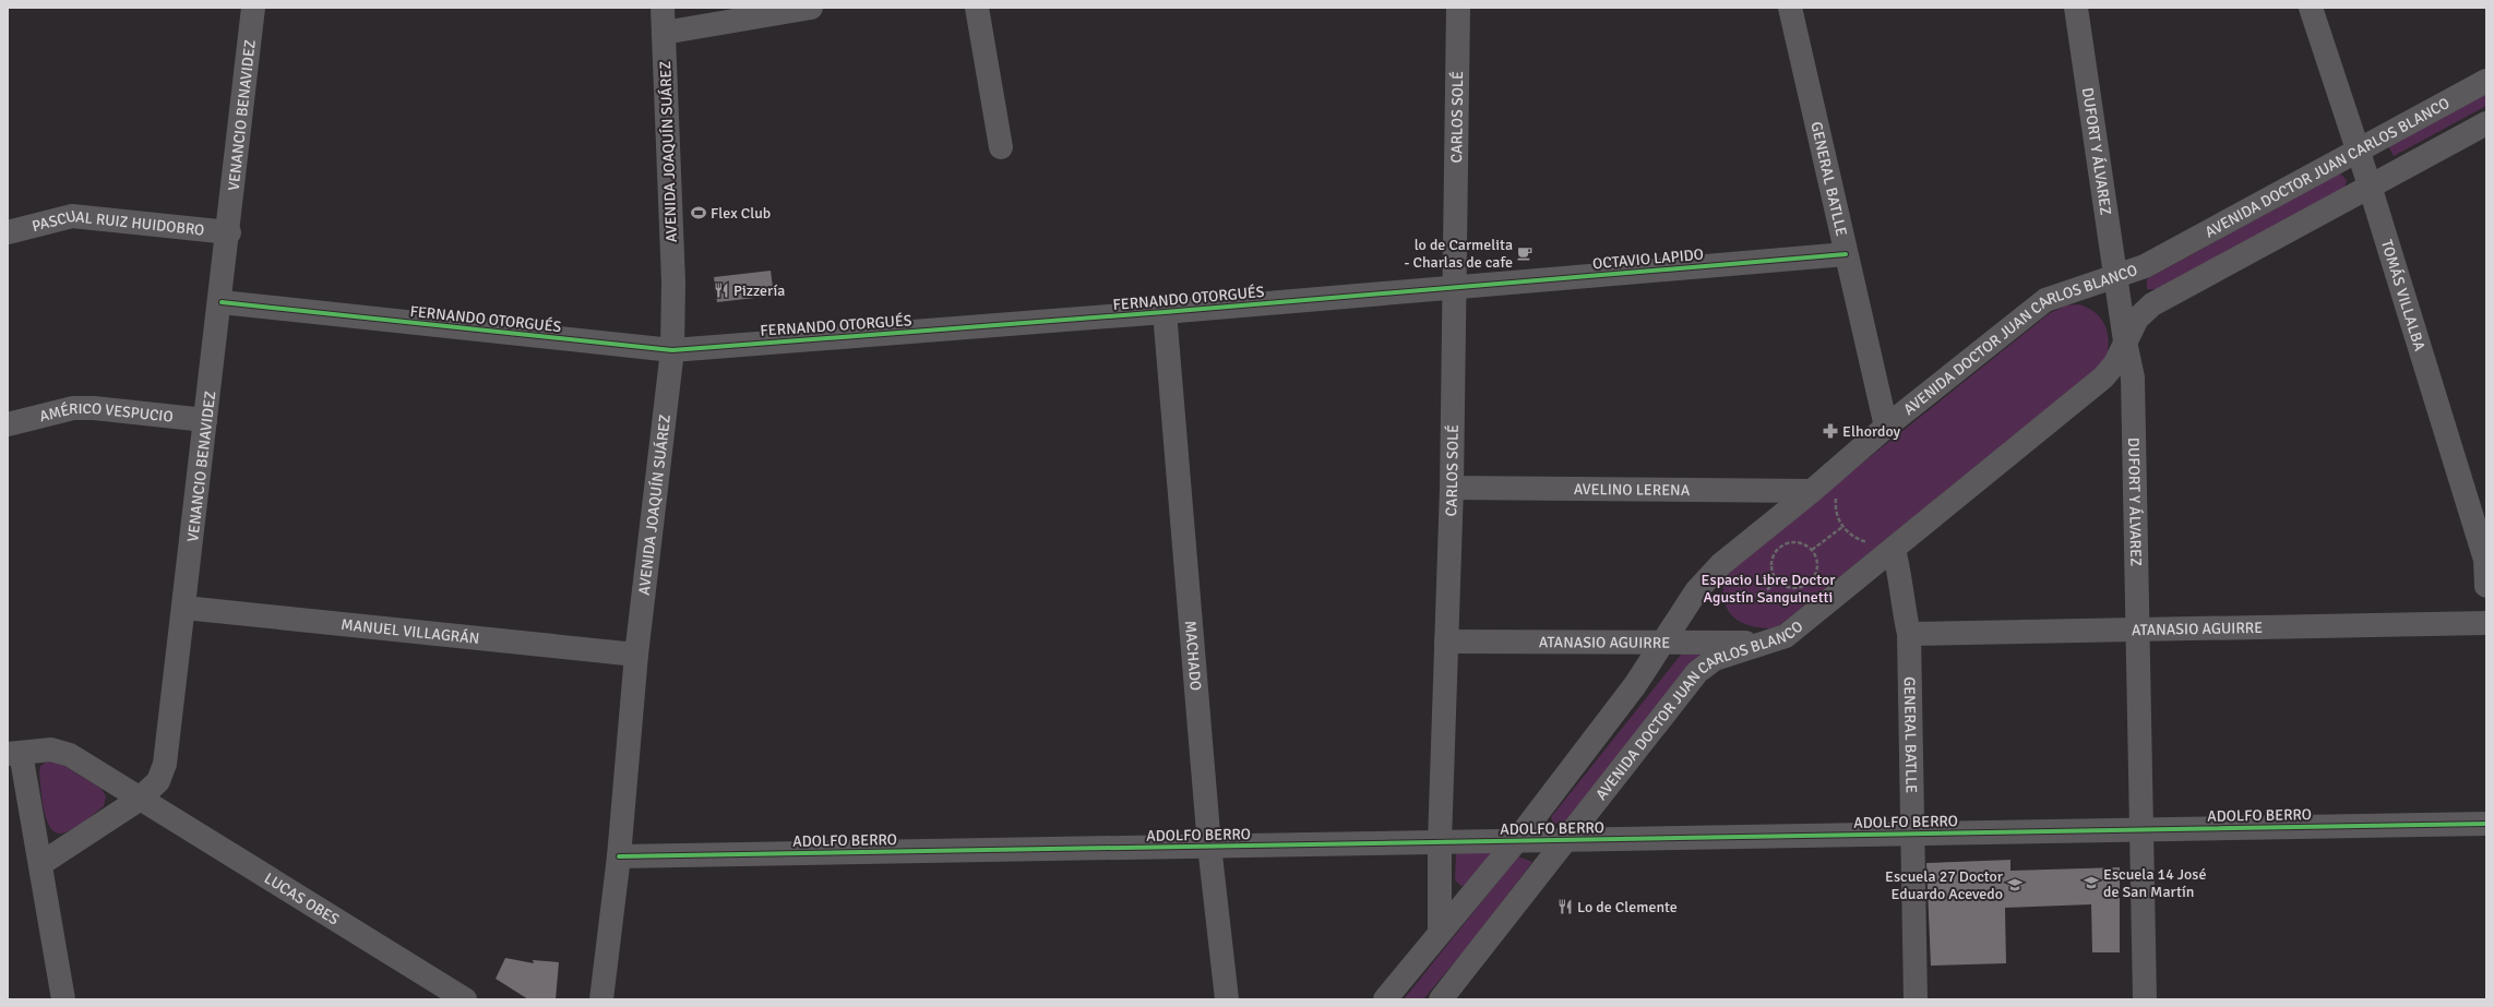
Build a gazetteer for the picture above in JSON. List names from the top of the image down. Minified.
{"streets":{"street":["VENANCIO BENAVIDEZ","CARLOS SOLÉ","DUFORT Y ÁLVAREZ","AVENIDA JOAQUÍN SUÁREZ","AVENIDA DOCTOR JUAN CARLOS BLANCO","GENERAL BATLLE","PASCUAL RUIZ HUIDOBRO","OCTAVIO LAPIDO","TOMÁS VILLALBA","FERNANDO OTORGUÉS","AMÉRICO VESPUCIO","AVELINO LERENA","ATANASIO AGUIRRE","MANUEL VILLAGRÁN","MACHADO","ADOLFO BERRO","LUCAS OBES"]},"crossings":[["VENANCIO BENAVIDEZ","PASCUAL RUIZ HUIDOBRO"],["VENANCIO BENAVIDEZ","FERNANDO OTORGUÉS"],["VENANCIO BENAVIDEZ","AMÉRICO VESPUCIO"],["VENANCIO BENAVIDEZ","MANUEL VILLAGRÁN"],["VENANCIO BENAVIDEZ","LUCAS OBES"],["CARLOS SOLÉ","AVENIDA DOCTOR JUAN CARLOS BLANCO"],["CARLOS SOLÉ","OCTAVIO LAPIDO"],["CARLOS SOLÉ","FERNANDO OTORGUÉS"],["CARLOS SOLÉ","AVELINO LERENA"],["CARLOS SOLÉ","ATANASIO AGUIRRE"],["CARLOS SOLÉ","ADOLFO BERRO"],["DUFORT Y ÁLVAREZ","AVENIDA DOCTOR JUAN CARLOS BLANCO"],["DUFORT Y ÁLVAREZ","ATANASIO AGUIRRE"],["DUFORT Y ÁLVAREZ","ADOLFO BERRO"],["AVENIDA JOAQUÍN SUÁREZ","FERNANDO OTORGUÉS"],["AVENIDA JOAQUÍN SUÁREZ","MANUEL VILLAGRÁN"],["AVENIDA JOAQUÍN SUÁREZ","ADOLFO BERRO"],["AVENIDA DOCTOR JUAN CARLOS BLANCO","GENERAL BATLLE"],["AVENIDA DOCTOR JUAN CARLOS BLANCO","TOMÁS VILLALBA"],["AVENIDA DOCTOR JUAN CARLOS BLANCO","AVELINO LERENA"],["AVENIDA DOCTOR JUAN CARLOS BLANCO","ATANASIO AGUIRRE"],["AVENIDA DOCTOR JUAN CARLOS BLANCO","ADOLFO BERRO"],["GENERAL BATLLE","OCTAVIO LAPIDO"],["GENERAL BATLLE","ATANASIO AGUIRRE"],["GENERAL BATLLE","ADOLFO BERRO"],["OCTAVIO LAPIDO","FERNANDO OTORGUÉS"],["FERNANDO OTORGUÉS","MACHADO"],["MACHADO","ADOLFO BERRO"]],"parks":["Espacio Libre Doctor Agustín Sanguinetti"],"places":{"sports":["Flex Club"],"cafe":["lo de Carmelita - Charlas de cafe"],"restaurant":["Pizzería","Lo de Clemente"],"pharmacy":["Elhordoy"],"school or university":["Escuela 14 José de San Martín","Escuela 27 Doctor Eduardo Acevedo"]}}
